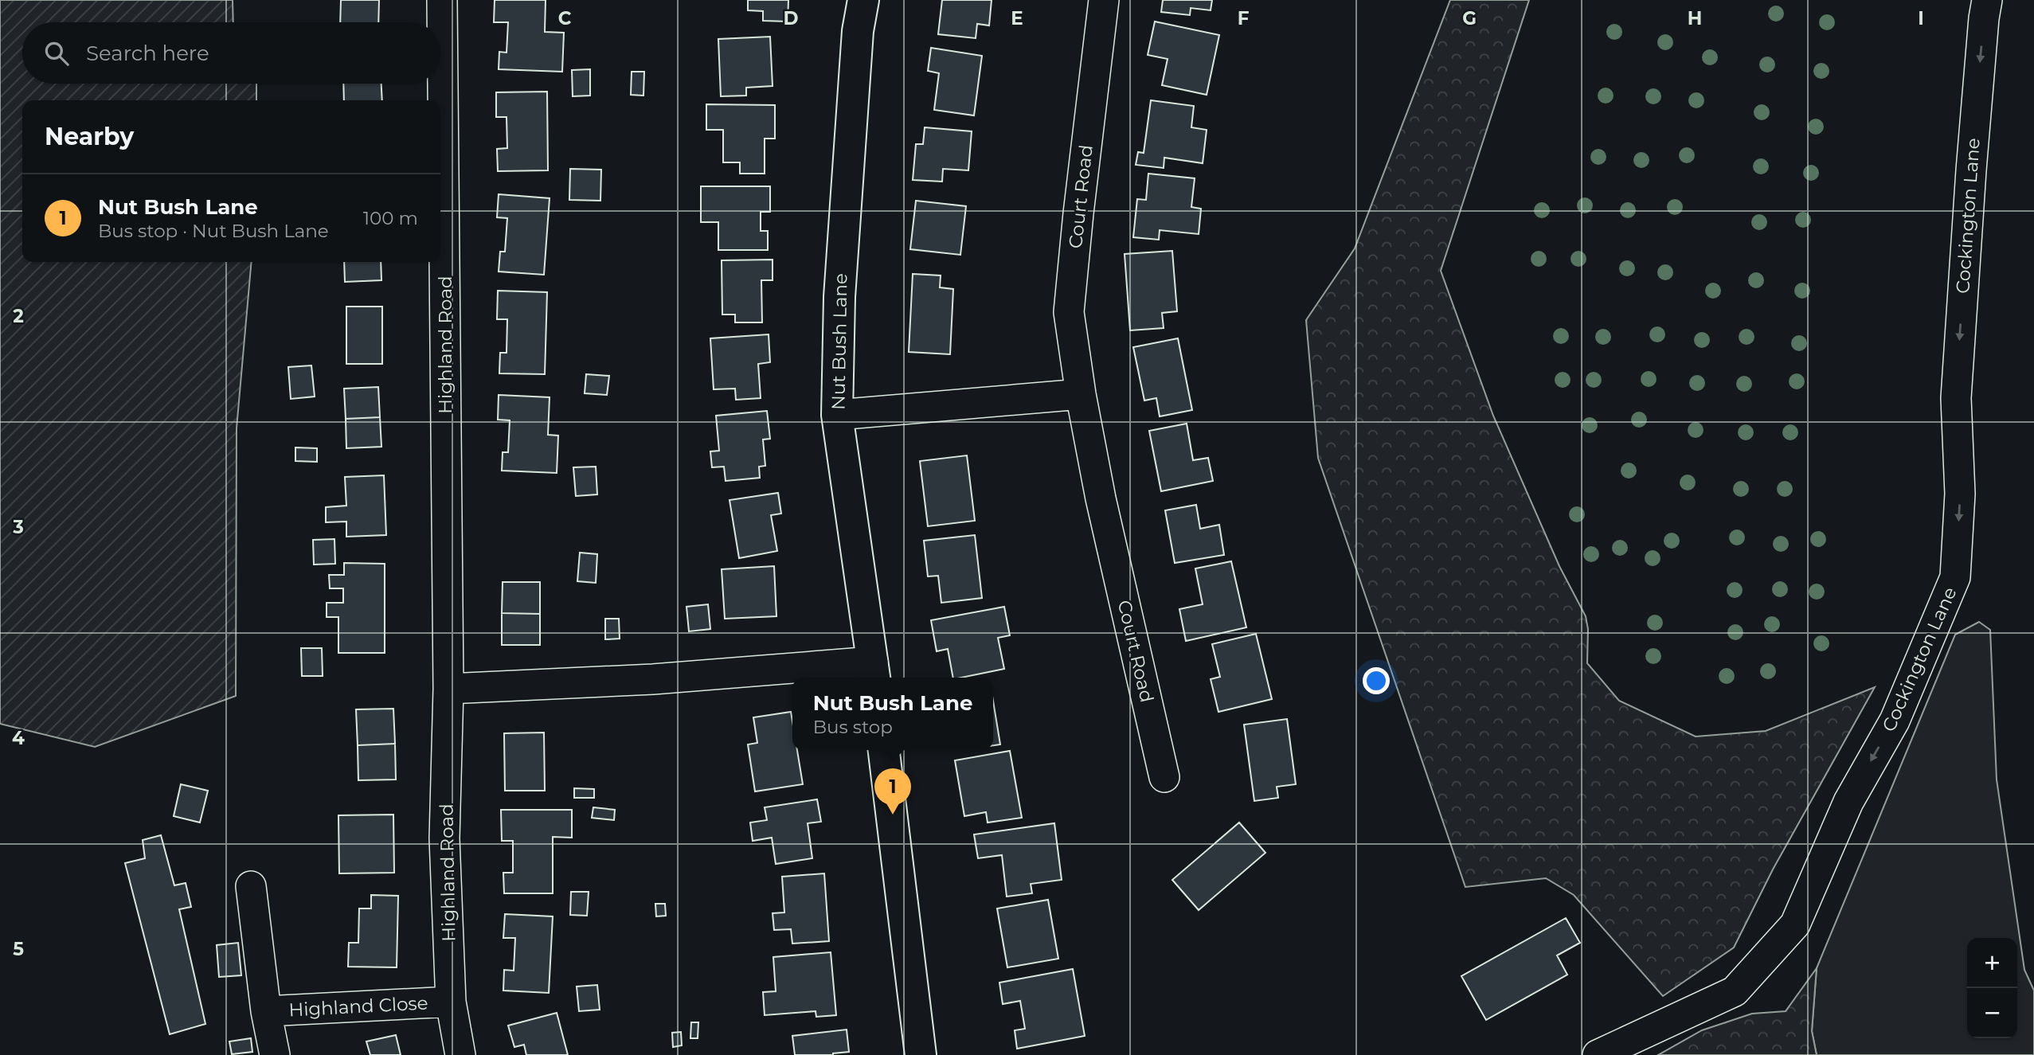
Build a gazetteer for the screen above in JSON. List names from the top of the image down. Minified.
{"streets":{"street":["Court Road","Cockington Lane","Nut Bush Lane","Highland Road","Highland Close"]},"crossings":[["Highland Road","Highland Close"]],"one_way":["Cockington Lane"],"page":{"search":"Search here","heading":"Nearby","list":[{"mark":"1","name":"Nut Bush Lane","note":"Bus stop · Nut Bush Lane","value":"100 m"}],"popup":["Nut Bush Lane","Bus stop"],"pins":"1","map_buttons":["+","−"]},"grid":{"columns":["C","D","E","F","G","H","I"],"rows":["2","3","4","5"]}}
